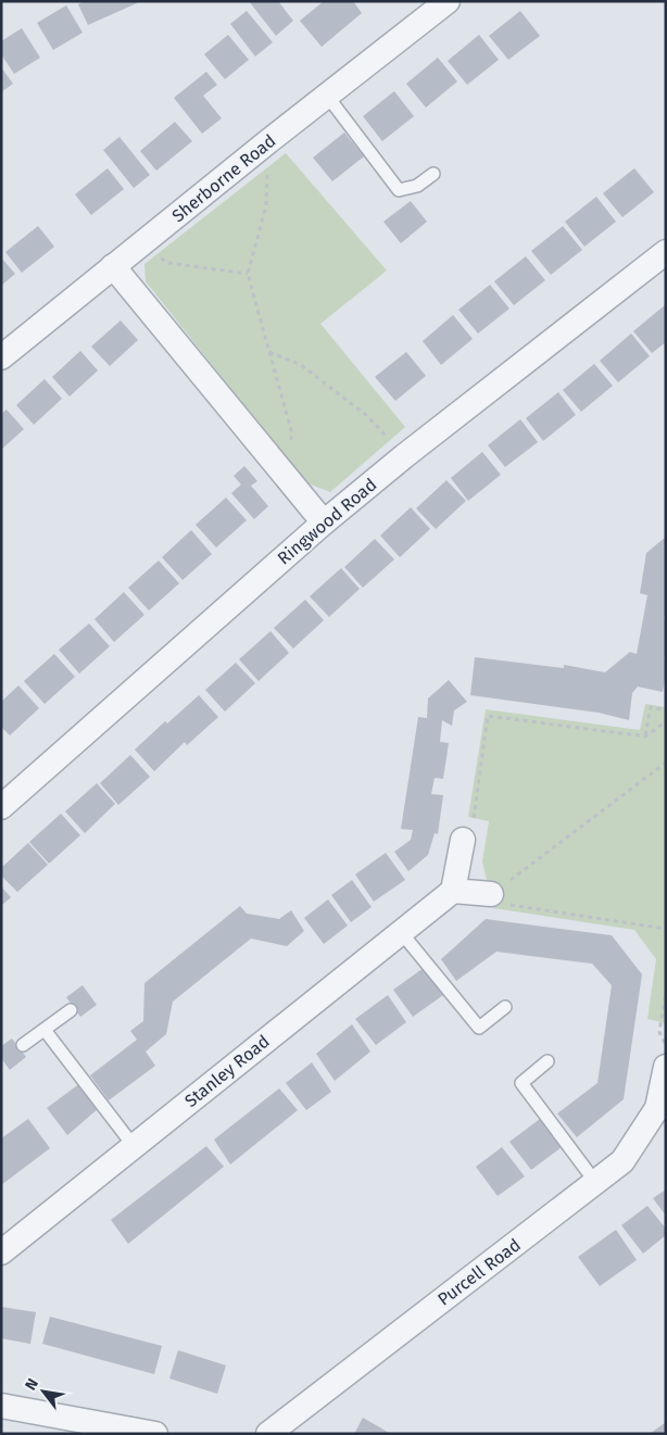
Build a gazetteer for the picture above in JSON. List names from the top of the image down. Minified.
{"streets":{"street":["Sherborne Road","Ringwood Road","Stanley Road","Purcell Road"]},"north":"top left"}
